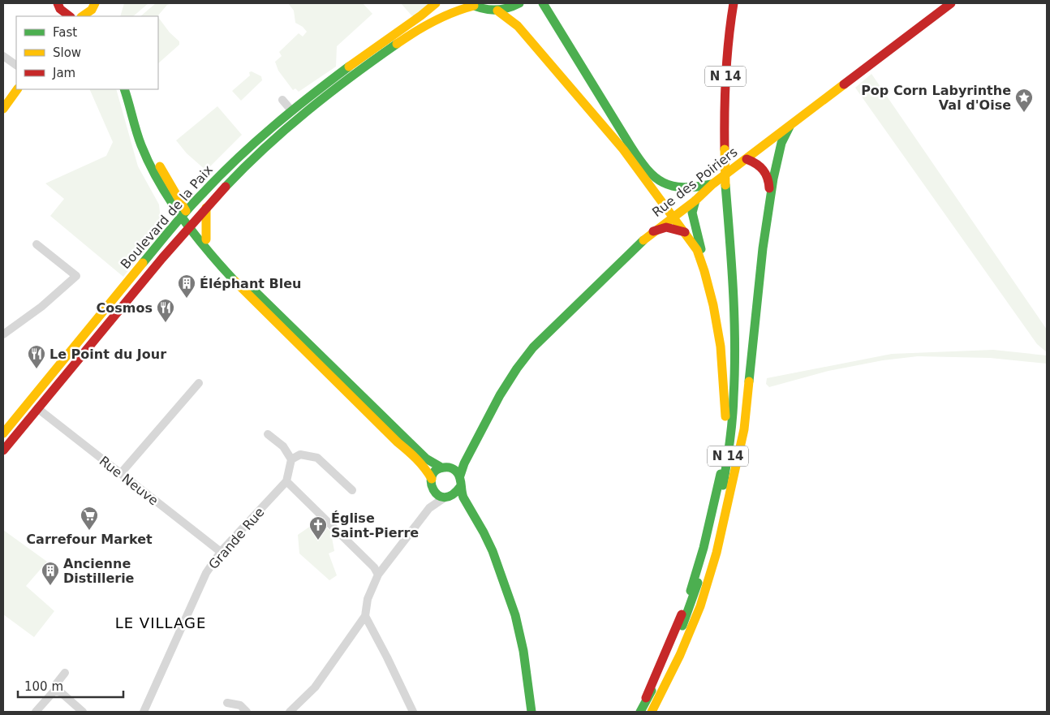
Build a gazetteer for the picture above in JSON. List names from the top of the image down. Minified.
{"streets":{"main road":["N 14","Rue des Poiriers","Boulevard de la Paix"],"street":["Rue Neuve","Grande Rue"]},"crossings":[["Boulevard de la Paix","Rue Neuve"],["Rue Neuve","Grande Rue"]],"districts":["LE VILLAGE"],"places":{"place":["Pop Corn Labyrinthe Val d'Oise"],"building":["Éléphant Bleu","Ancienne Distillerie"],"restaurant":["Cosmos","Le Point du Jour"],"supermarket":["Carrefour Market"],"church":["Église Saint-Pierre"]},"legend":["Fast","Slow","Jam"],"scale_bar":"100 m"}
